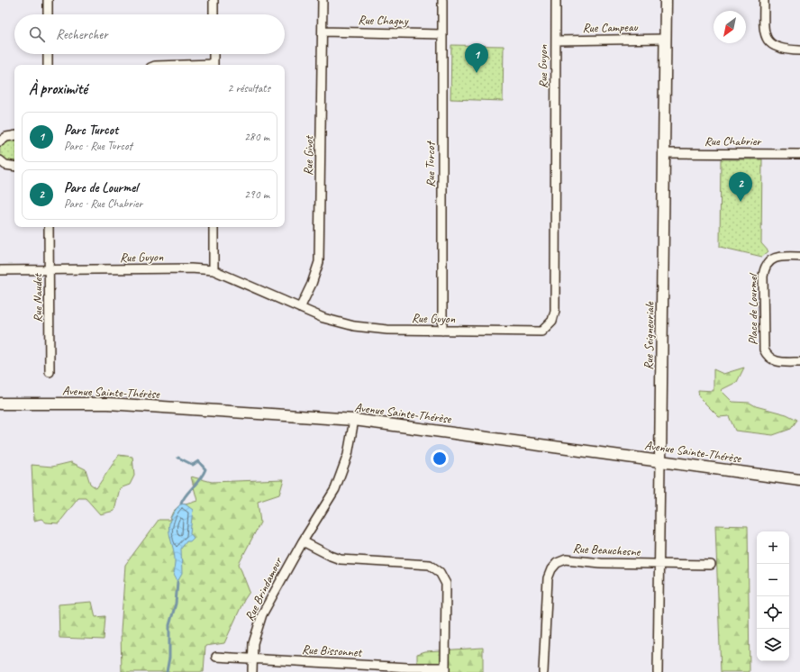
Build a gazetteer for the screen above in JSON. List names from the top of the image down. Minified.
{"streets":{"street":["Rue Chagny","Rue Campeau","Rue Guyon","Rue Chabrier","Rue Givot","Rue Turcot","Rue Naudet","Place de Lourmel","Rue Seigneuriale","Avenue Sainte-Thérèse","Rue Beauchesne","Rue Brindamour","Rue Bissonnet"]},"crossings":[["Rue Chagny","Rue Givot"],["Rue Chagny","Rue Turcot"],["Rue Campeau","Rue Guyon"],["Rue Campeau","Rue Seigneuriale"],["Rue Guyon","Rue Givot"],["Rue Guyon","Rue Turcot"],["Rue Guyon","Rue Naudet"],["Rue Chabrier","Rue Seigneuriale"],["Rue Seigneuriale","Avenue Sainte-Thérèse"],["Rue Seigneuriale","Rue Beauchesne"],["Avenue Sainte-Thérèse","Rue Brindamour"],["Rue Brindamour","Rue Bissonnet"]],"north":"bottom left","page":{"search":"Rechercher","pins":["1","2"],"heading":["À proximité","2 résultats"],"list":[{"mark":"1","name":"Parc Turcot","note":"Parc · Rue Turcot","value":"280 m"},{"mark":"2","name":"Parc de Lourmel","note":"Parc · Rue Chabrier","value":"290 m"}],"map_buttons":["+","−"]}}
